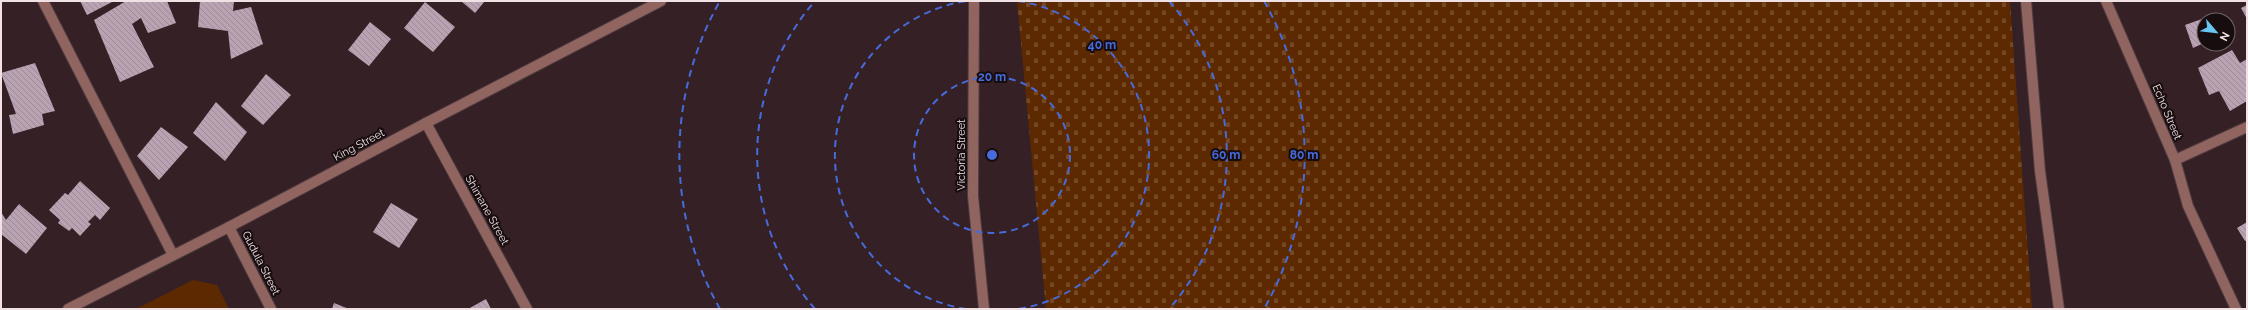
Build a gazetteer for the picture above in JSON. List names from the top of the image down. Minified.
{"streets":{"street":["Echo Street","King Street","Victoria Street","Shimane Street","Gudula Street"]},"crossings":[["King Street","Shimane Street"],["King Street","Gudula Street"]],"north":"bottom right","rings":["40 m","20 m","60 m","80 m"]}
